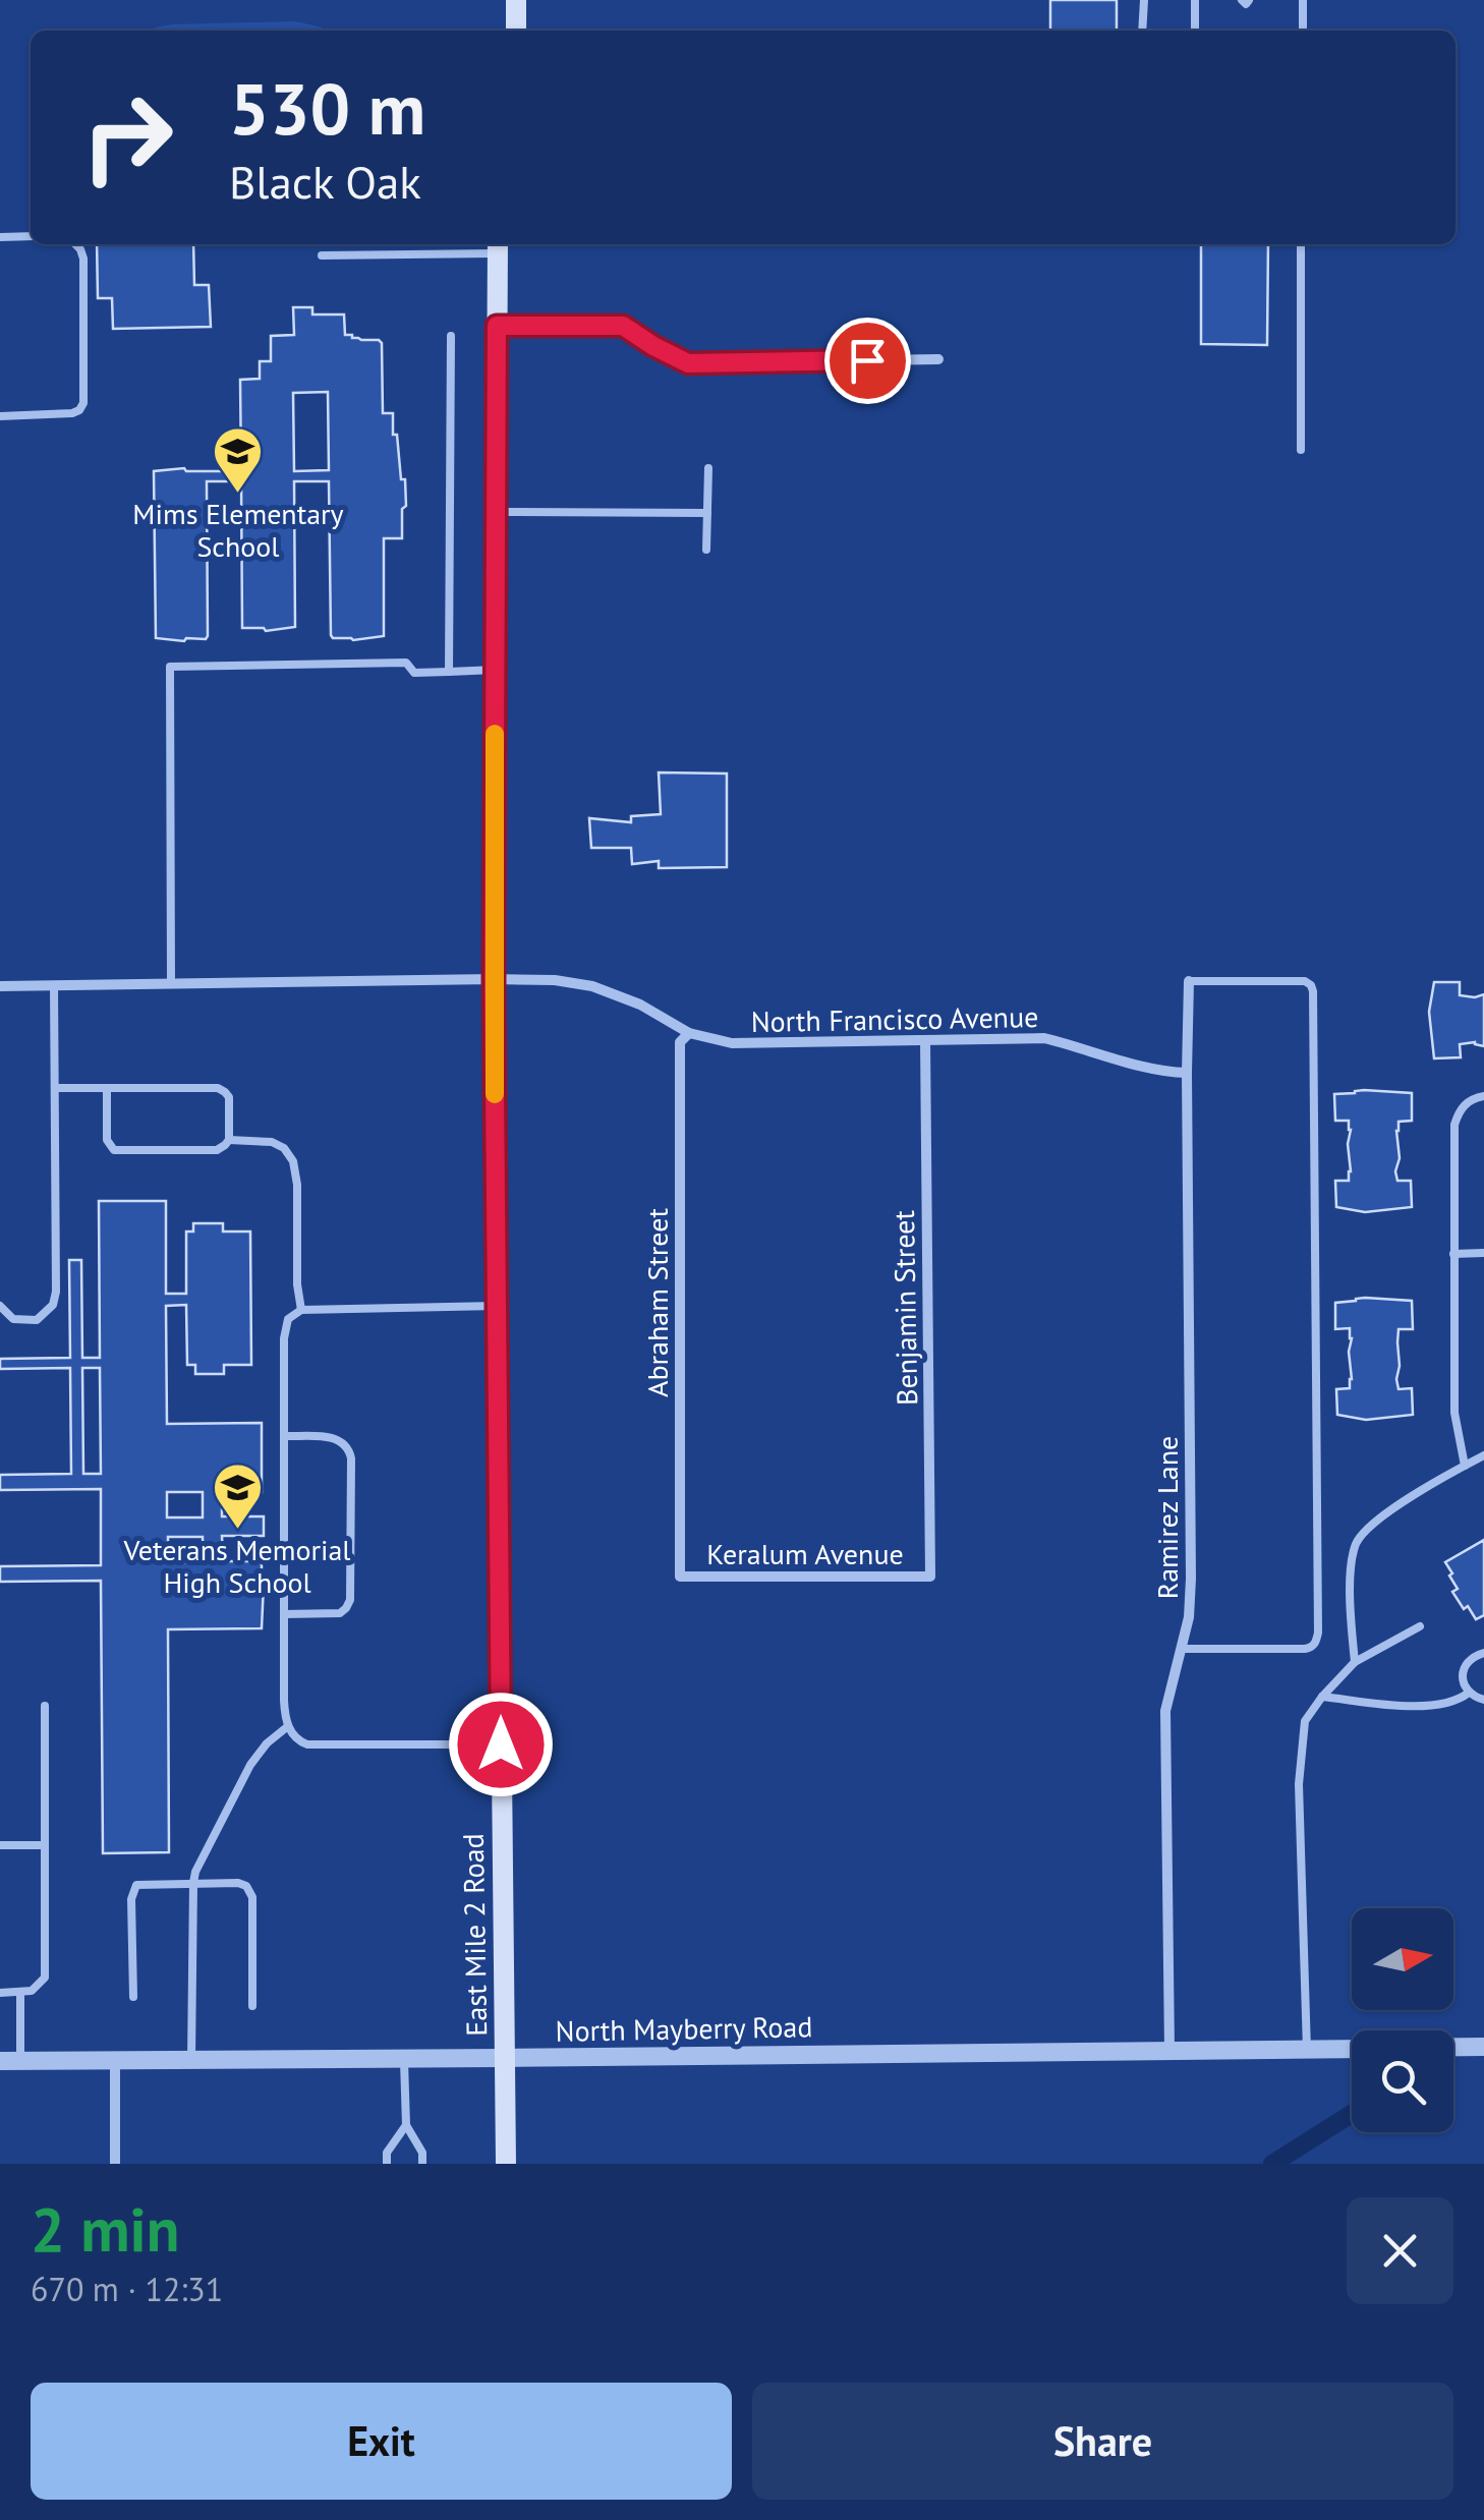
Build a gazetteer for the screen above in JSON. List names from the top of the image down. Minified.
{"streets":{"main road":["East Mile 2 Road"],"street":["North Francisco Avenue","Abraham Street","Benjamin Street","Ramirez Lane","Keralum Avenue","North Mayberry Road"]},"crossings":[["North Francisco Avenue","Abraham Street"],["North Francisco Avenue","Benjamin Street"],["North Francisco Avenue","Ramirez Lane"],["North Francisco Avenue","East Mile 2 Road"],["Abraham Street","Keralum Avenue"],["Benjamin Street","Keralum Avenue"],["Ramirez Lane","North Mayberry Road"],["East Mile 2 Road","North Mayberry Road"]],"places":{"school or university":["Mims Elementary School","Veterans Memorial High School"]},"north":"right","page":{"turn":["530 m","Black Oak"],"heading":["2 min","670 m · 12:31"],"buttons":["Exit","Share"]}}
